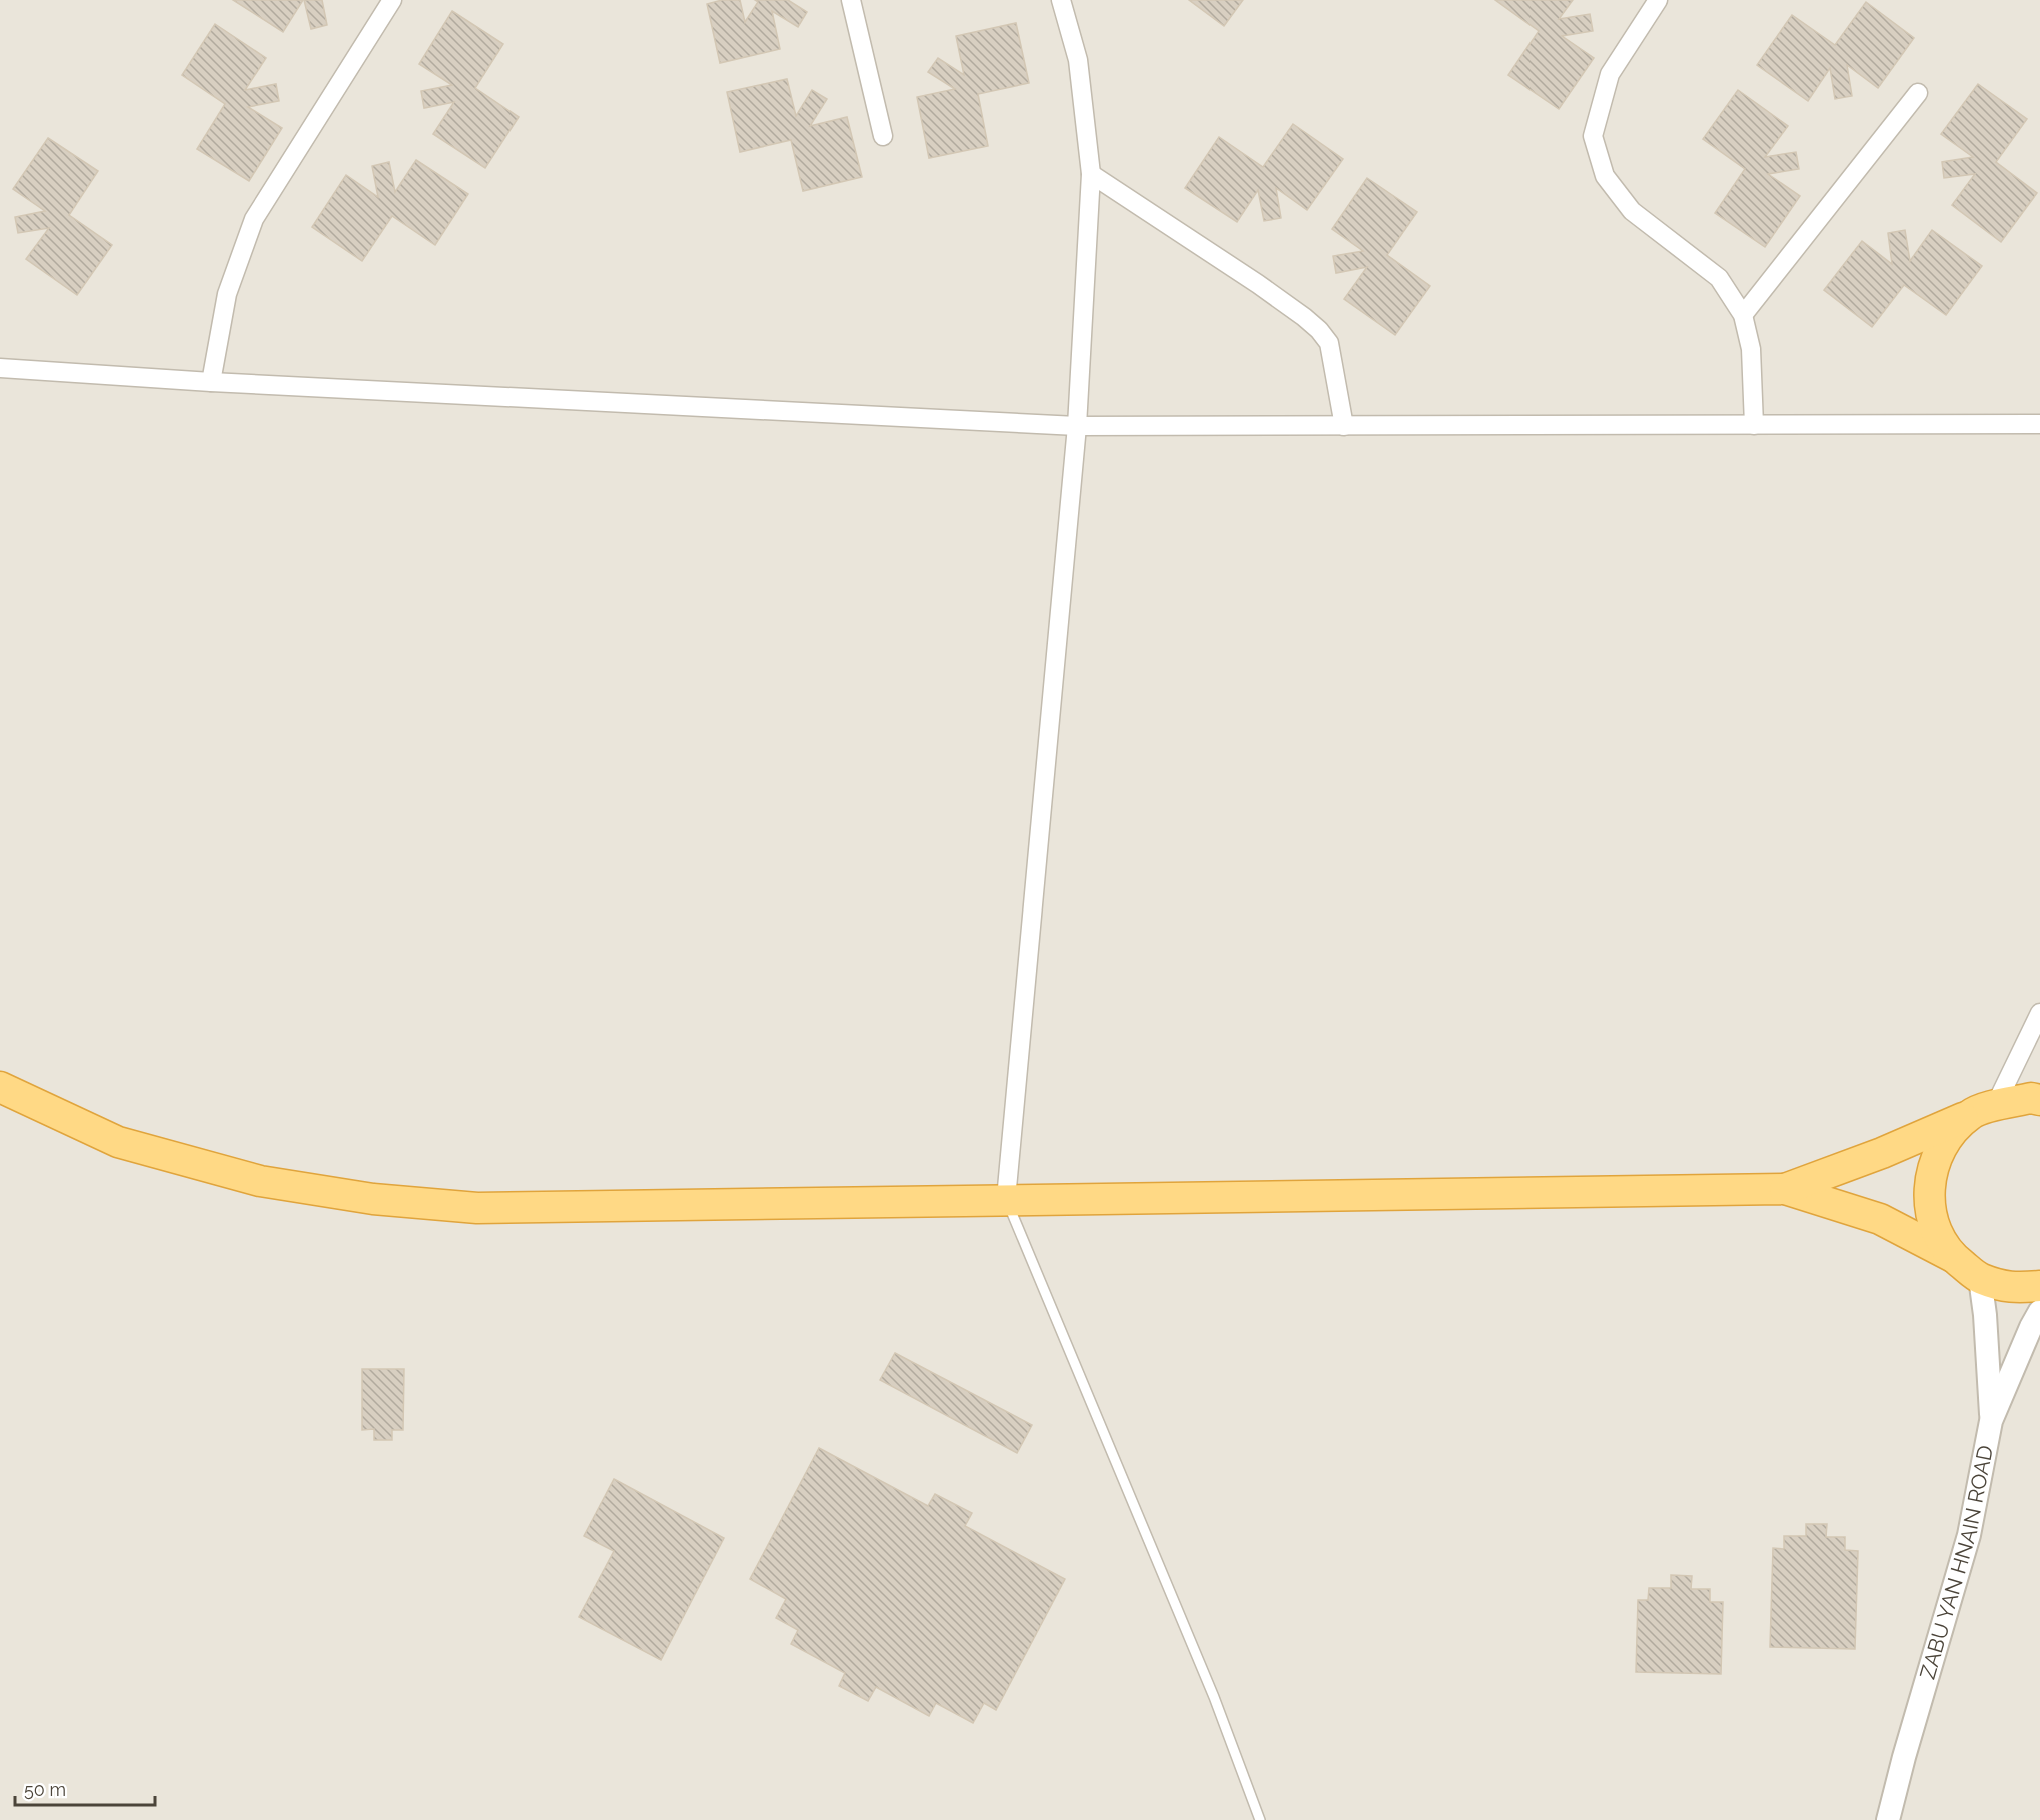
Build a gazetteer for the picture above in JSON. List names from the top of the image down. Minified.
{"streets":{"street":["ZABU YAN HNAIN ROAD"]},"scale_bar":"50 m"}
